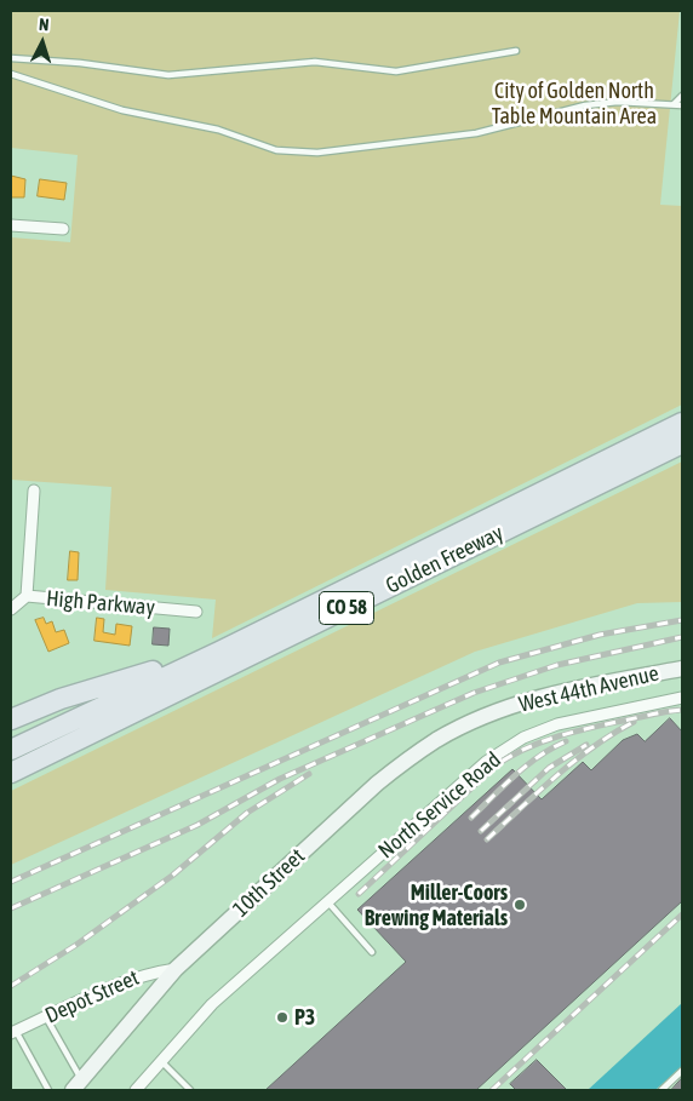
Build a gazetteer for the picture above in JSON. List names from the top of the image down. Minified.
{"streets":{"highway":["Golden Freeway","CO 58"],"street":["High Parkway","West 44th Avenue","North Service Road","10th Street","Depot Street"]},"crossings":[["West 44th Avenue","10th Street"],["10th Street","Depot Street"]],"parks":["City of Golden North Table Mountain Area"],"places":["Miller-Coors Brewing Materials","P3"],"north":"top"}
